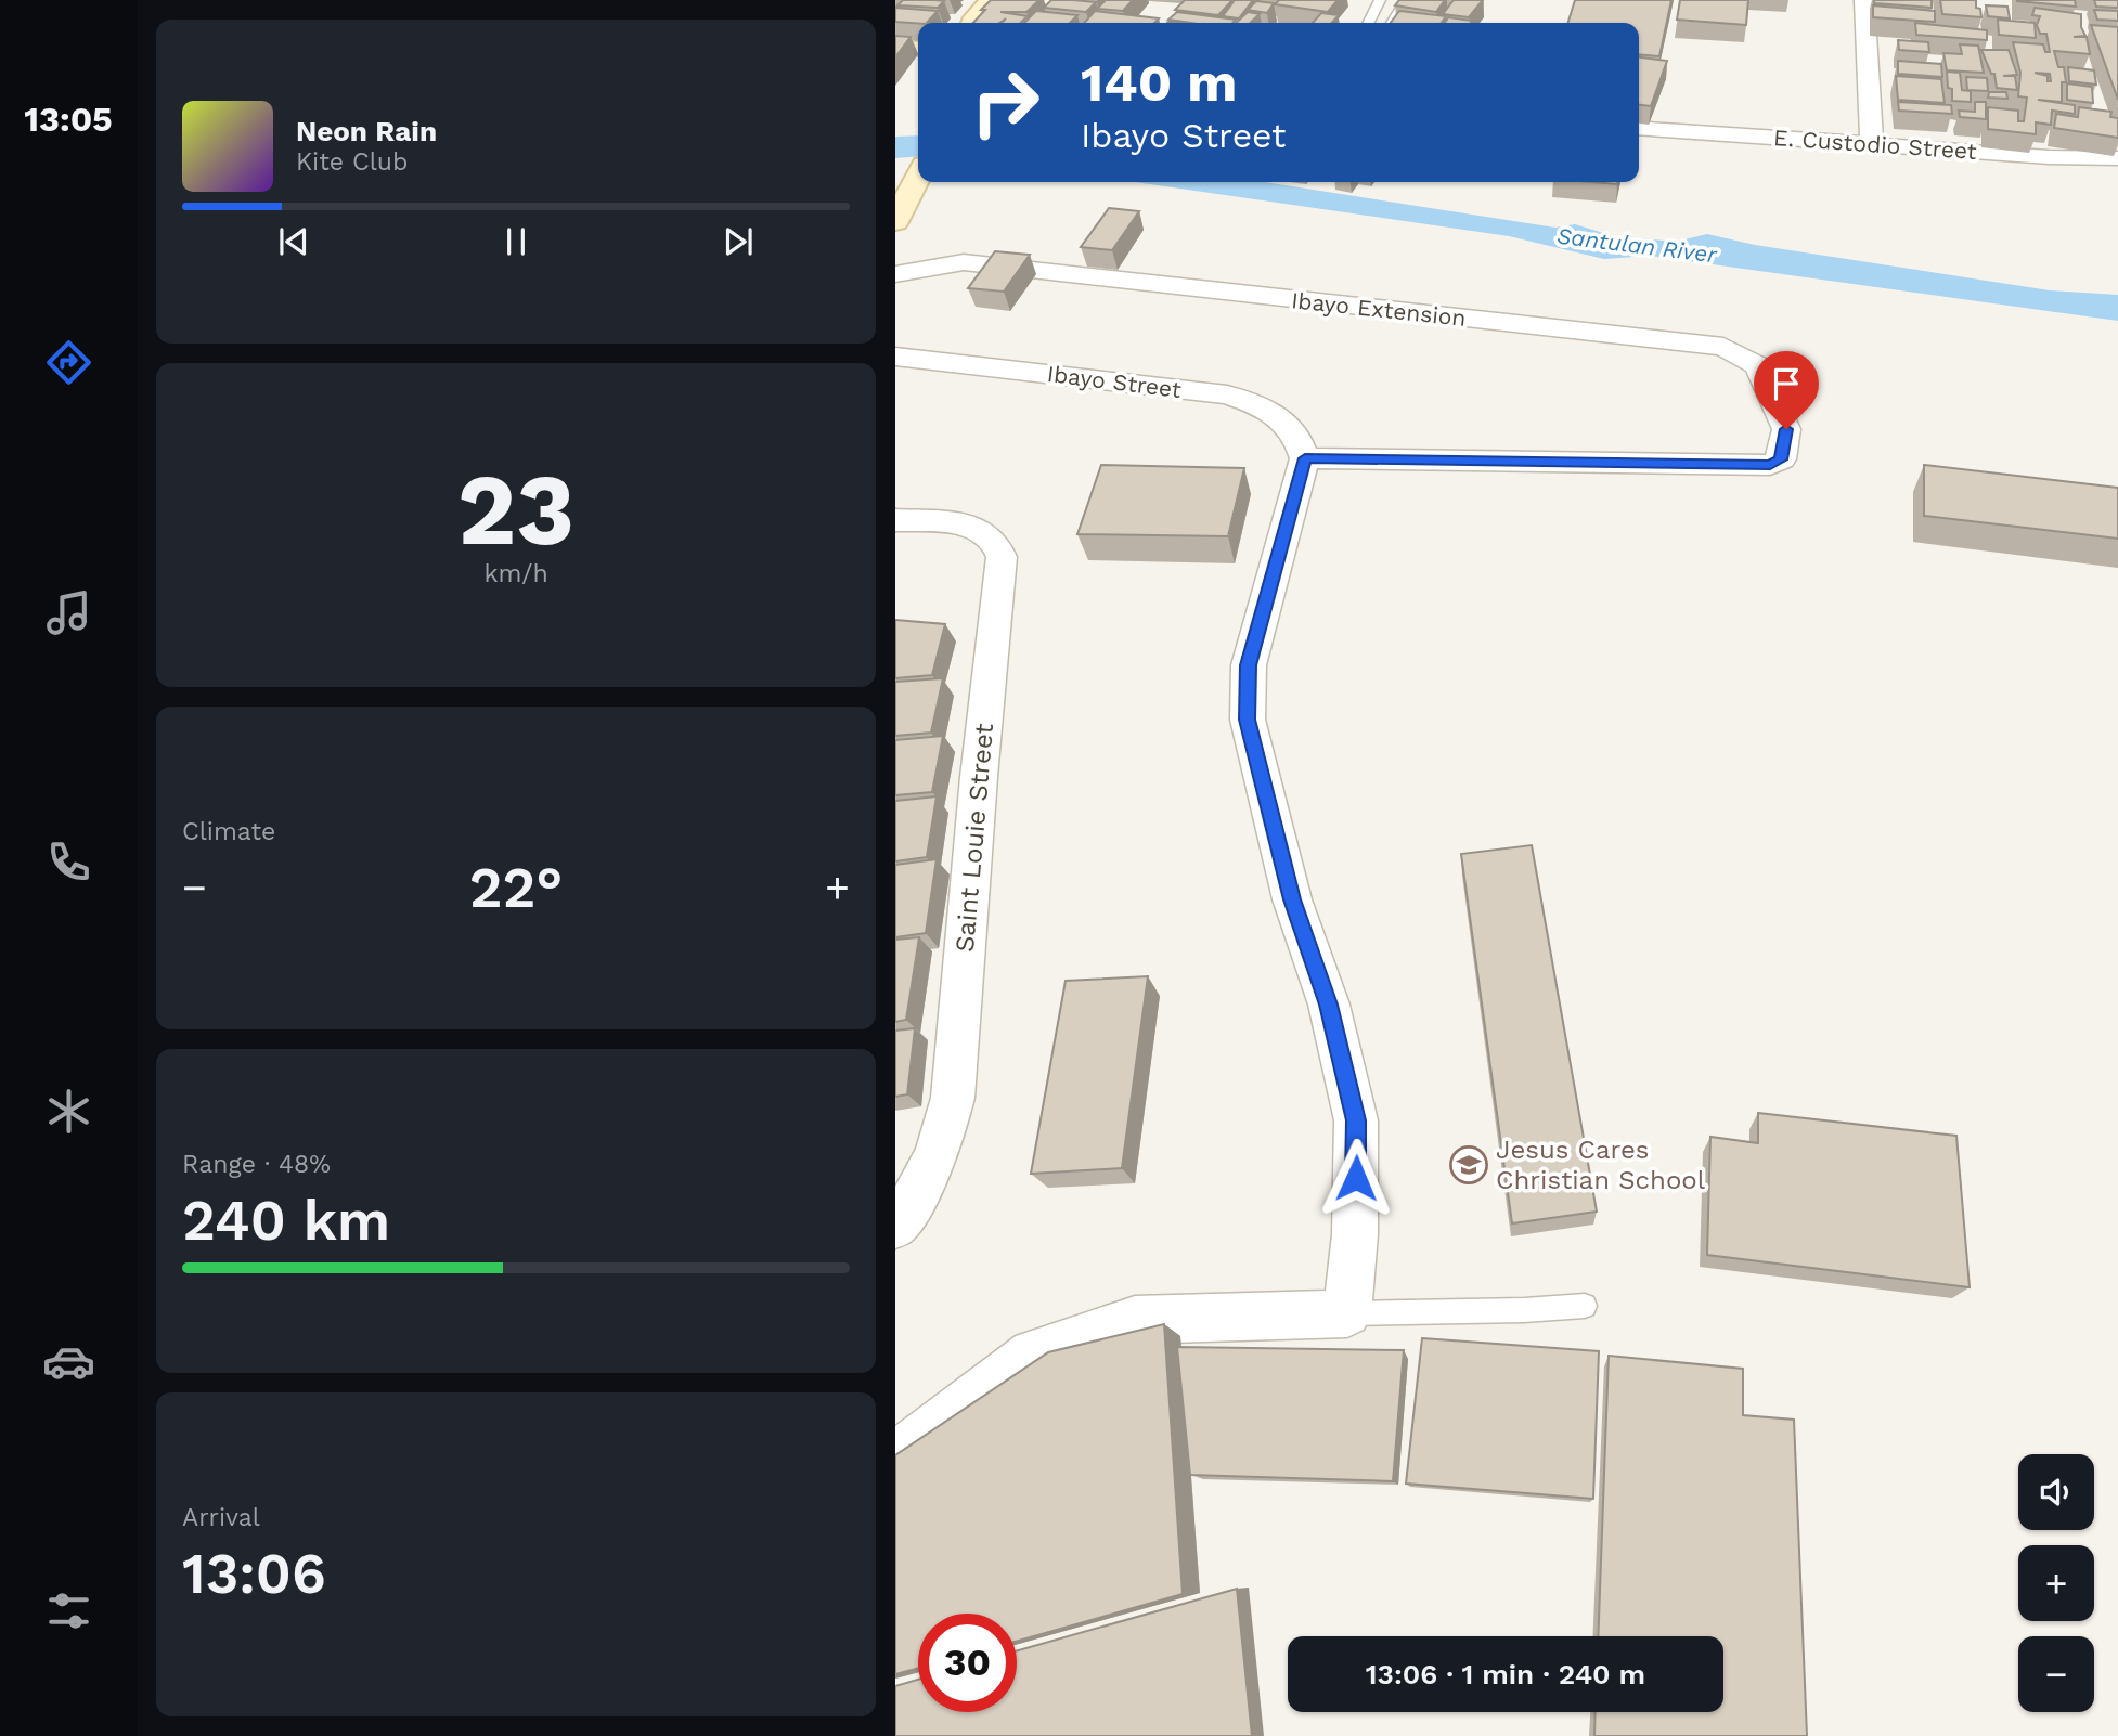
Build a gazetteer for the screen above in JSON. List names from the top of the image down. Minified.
{"streets":{"street":["E. Custodio Street","Ibayo Extension","Ibayo Street","Saint Louie Street"]},"crossings":[["Ibayo Extension","Ibayo Street"]],"water":["Santulan River"],"places":{"school or university":["Jesus Cares Christian School"]},"page":{"tabs":"13:05","turn":["140 m","Ibayo Street"],"song":["Neon Rain","Kite Club"],"tile":[["23","km/h"],"Climate",["Range · 48%","240 km"],["Arrival","13:06"]],"heat":["−","22°","+"],"map_buttons":["+","−"],"limit":"30","trip":"13:06 · 1 min · 240 m"}}
